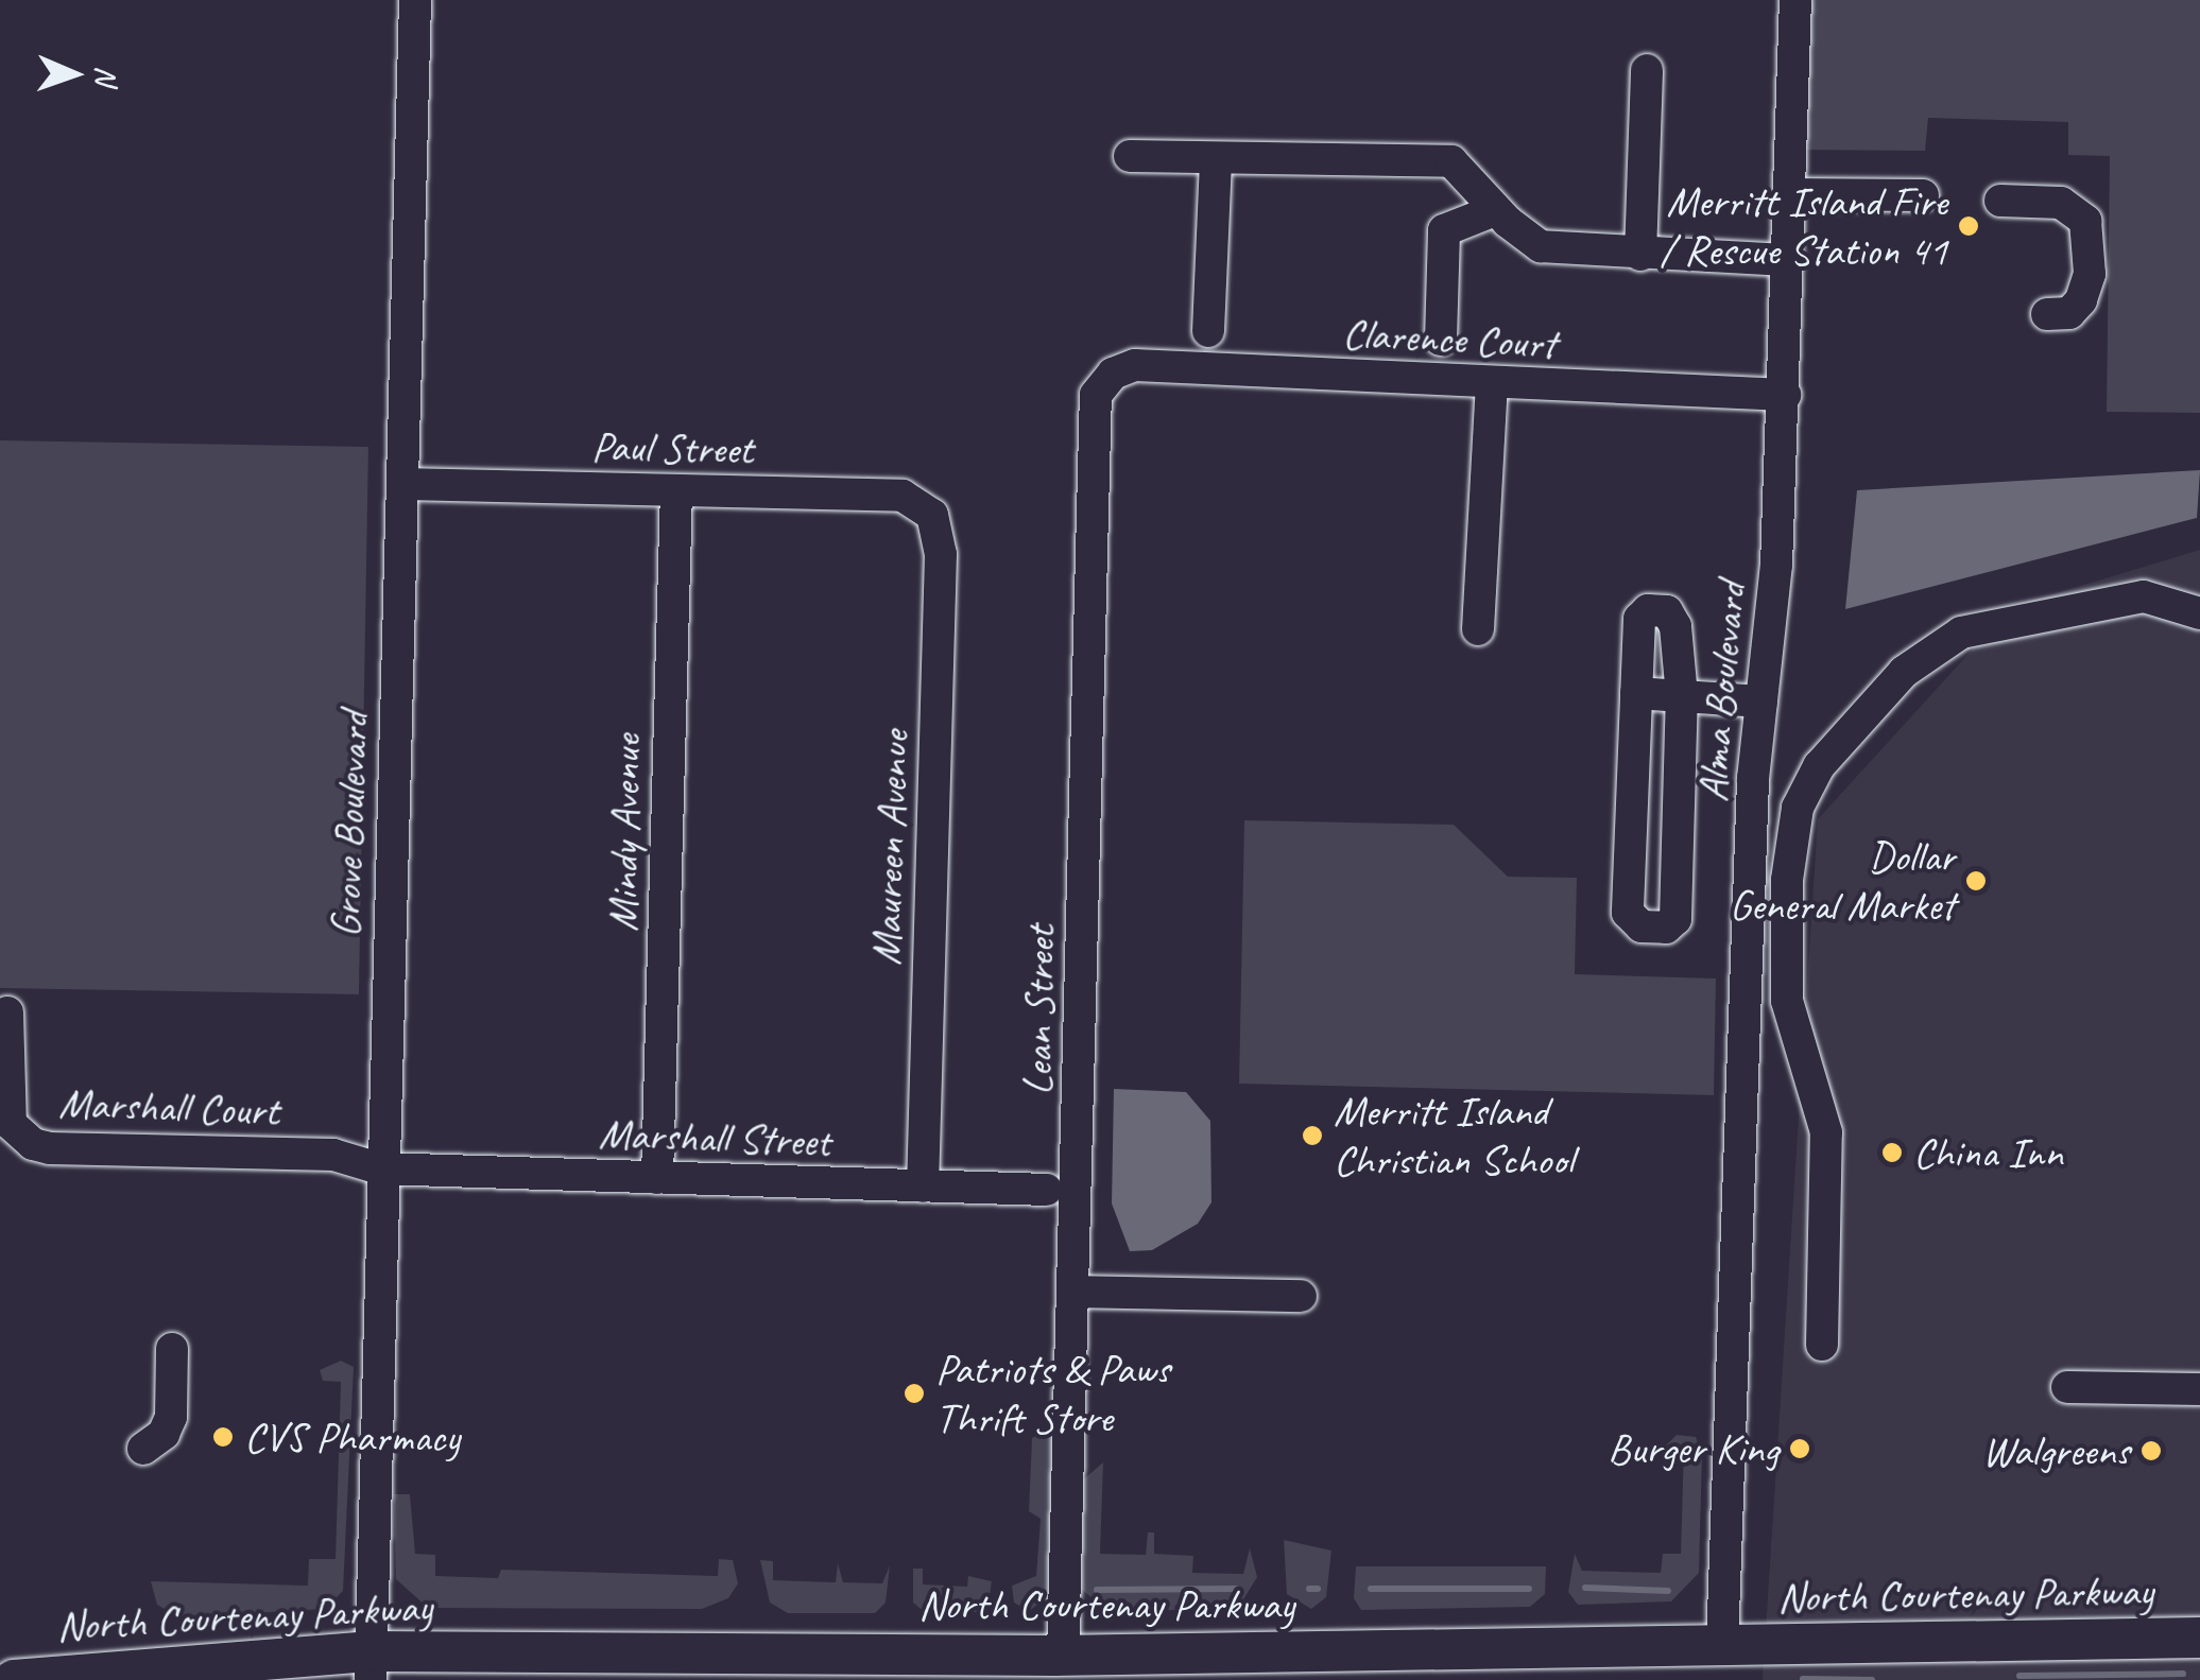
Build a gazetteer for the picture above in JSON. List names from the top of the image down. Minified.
{"streets":{"main road":["North Courtenay Parkway"],"street":["Clarence Court","Paul Street","Alma Boulevard","Grove Boulevard","Mindy Avenue","Maureen Avenue","Lean Street","Marshall Court","Marshall Street"]},"crossings":[["Clarence Court","Alma Boulevard"],["Clarence Court","Lean Street"],["Paul Street","Grove Boulevard"],["Paul Street","Mindy Avenue"],["Paul Street","Maureen Avenue"],["Alma Boulevard","North Courtenay Parkway"],["Grove Boulevard","Marshall Court"],["Grove Boulevard","Marshall Street"],["Grove Boulevard","North Courtenay Parkway"],["Mindy Avenue","Marshall Street"],["Maureen Avenue","Marshall Street"],["Lean Street","North Courtenay Parkway"],["Marshall Court","Marshall Street"]],"places":["Merritt Island Fire / Rescue Station 41","Dollar General Market","Merritt Island Christian School","China Inn","Patriots & Paws Thrift Store","CVS Pharmacy","Burger King","Walgreens"],"north":"right"}
